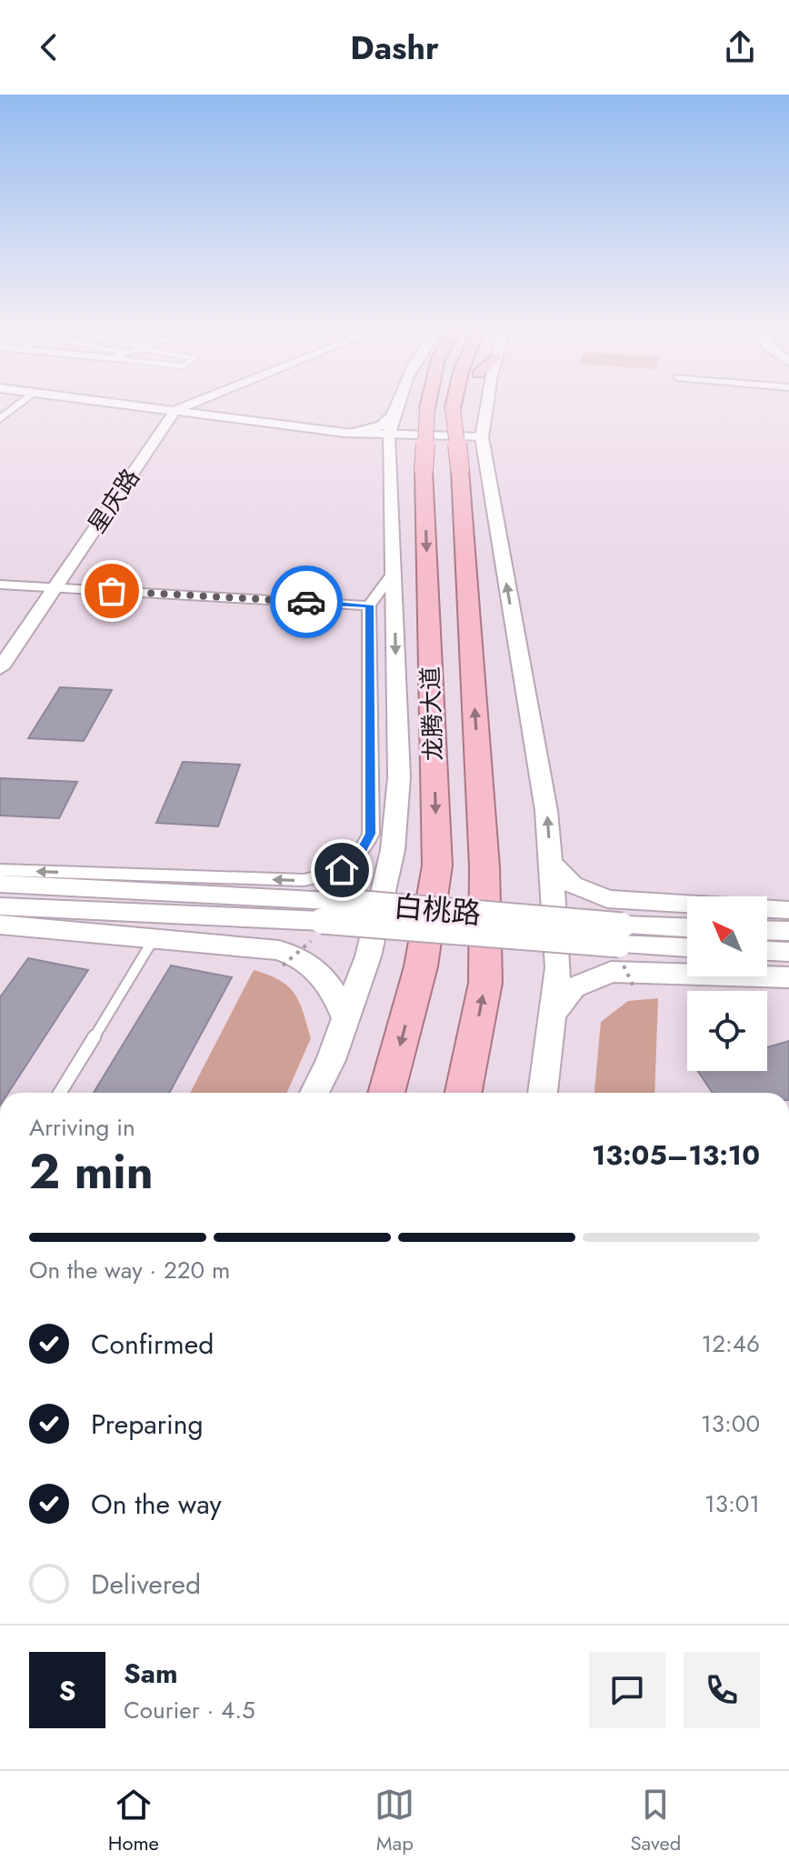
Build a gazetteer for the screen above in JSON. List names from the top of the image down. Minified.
{"streets":{"highway":["龙腾大道"],"main road":["白桃路"],"street":["星庆路"]},"north":"top left","page":{"header":"Dashr","heading":["2 min","Arriving in","13:05–13:10"],"panel":["Sam","Courier · 4.5"],"bar":"On the way · 220 m","list":[["Confirmed","12:46"],["Preparing","13:00"],["On the way","13:01"],"Delivered"],"round":"S","tabs":["Home","Map","Saved"]}}
